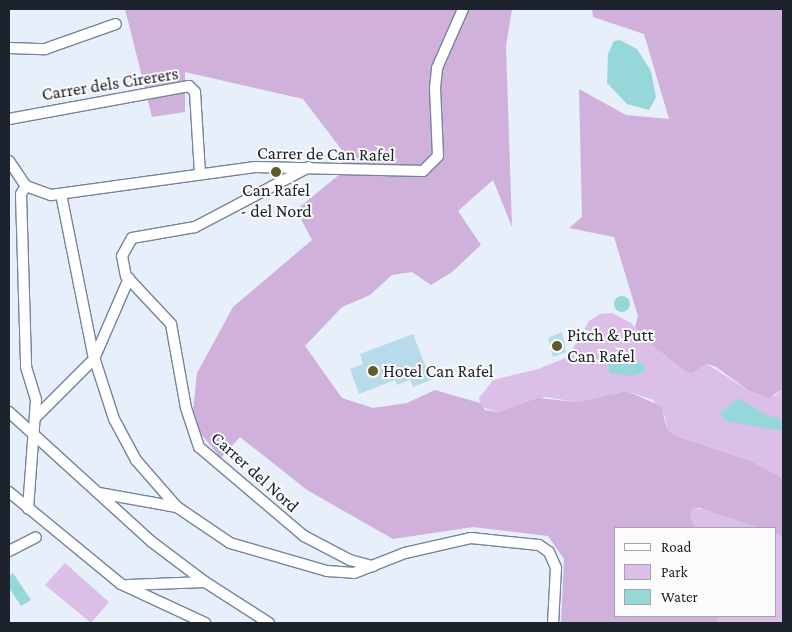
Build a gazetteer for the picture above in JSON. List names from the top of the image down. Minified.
{"streets":{"street":["Carrer dels Cirerers","Carrer de Can Rafel","Carrer del Nord"]},"crossings":[["Carrer dels Cirerers","Carrer de Can Rafel"],["Carrer de Can Rafel","Carrer del Nord"]],"places":["Can Rafel - del Nord","Pitch & Putt Can Rafel","Hotel Can Rafel"],"legend":["Road","Park","Water"]}
